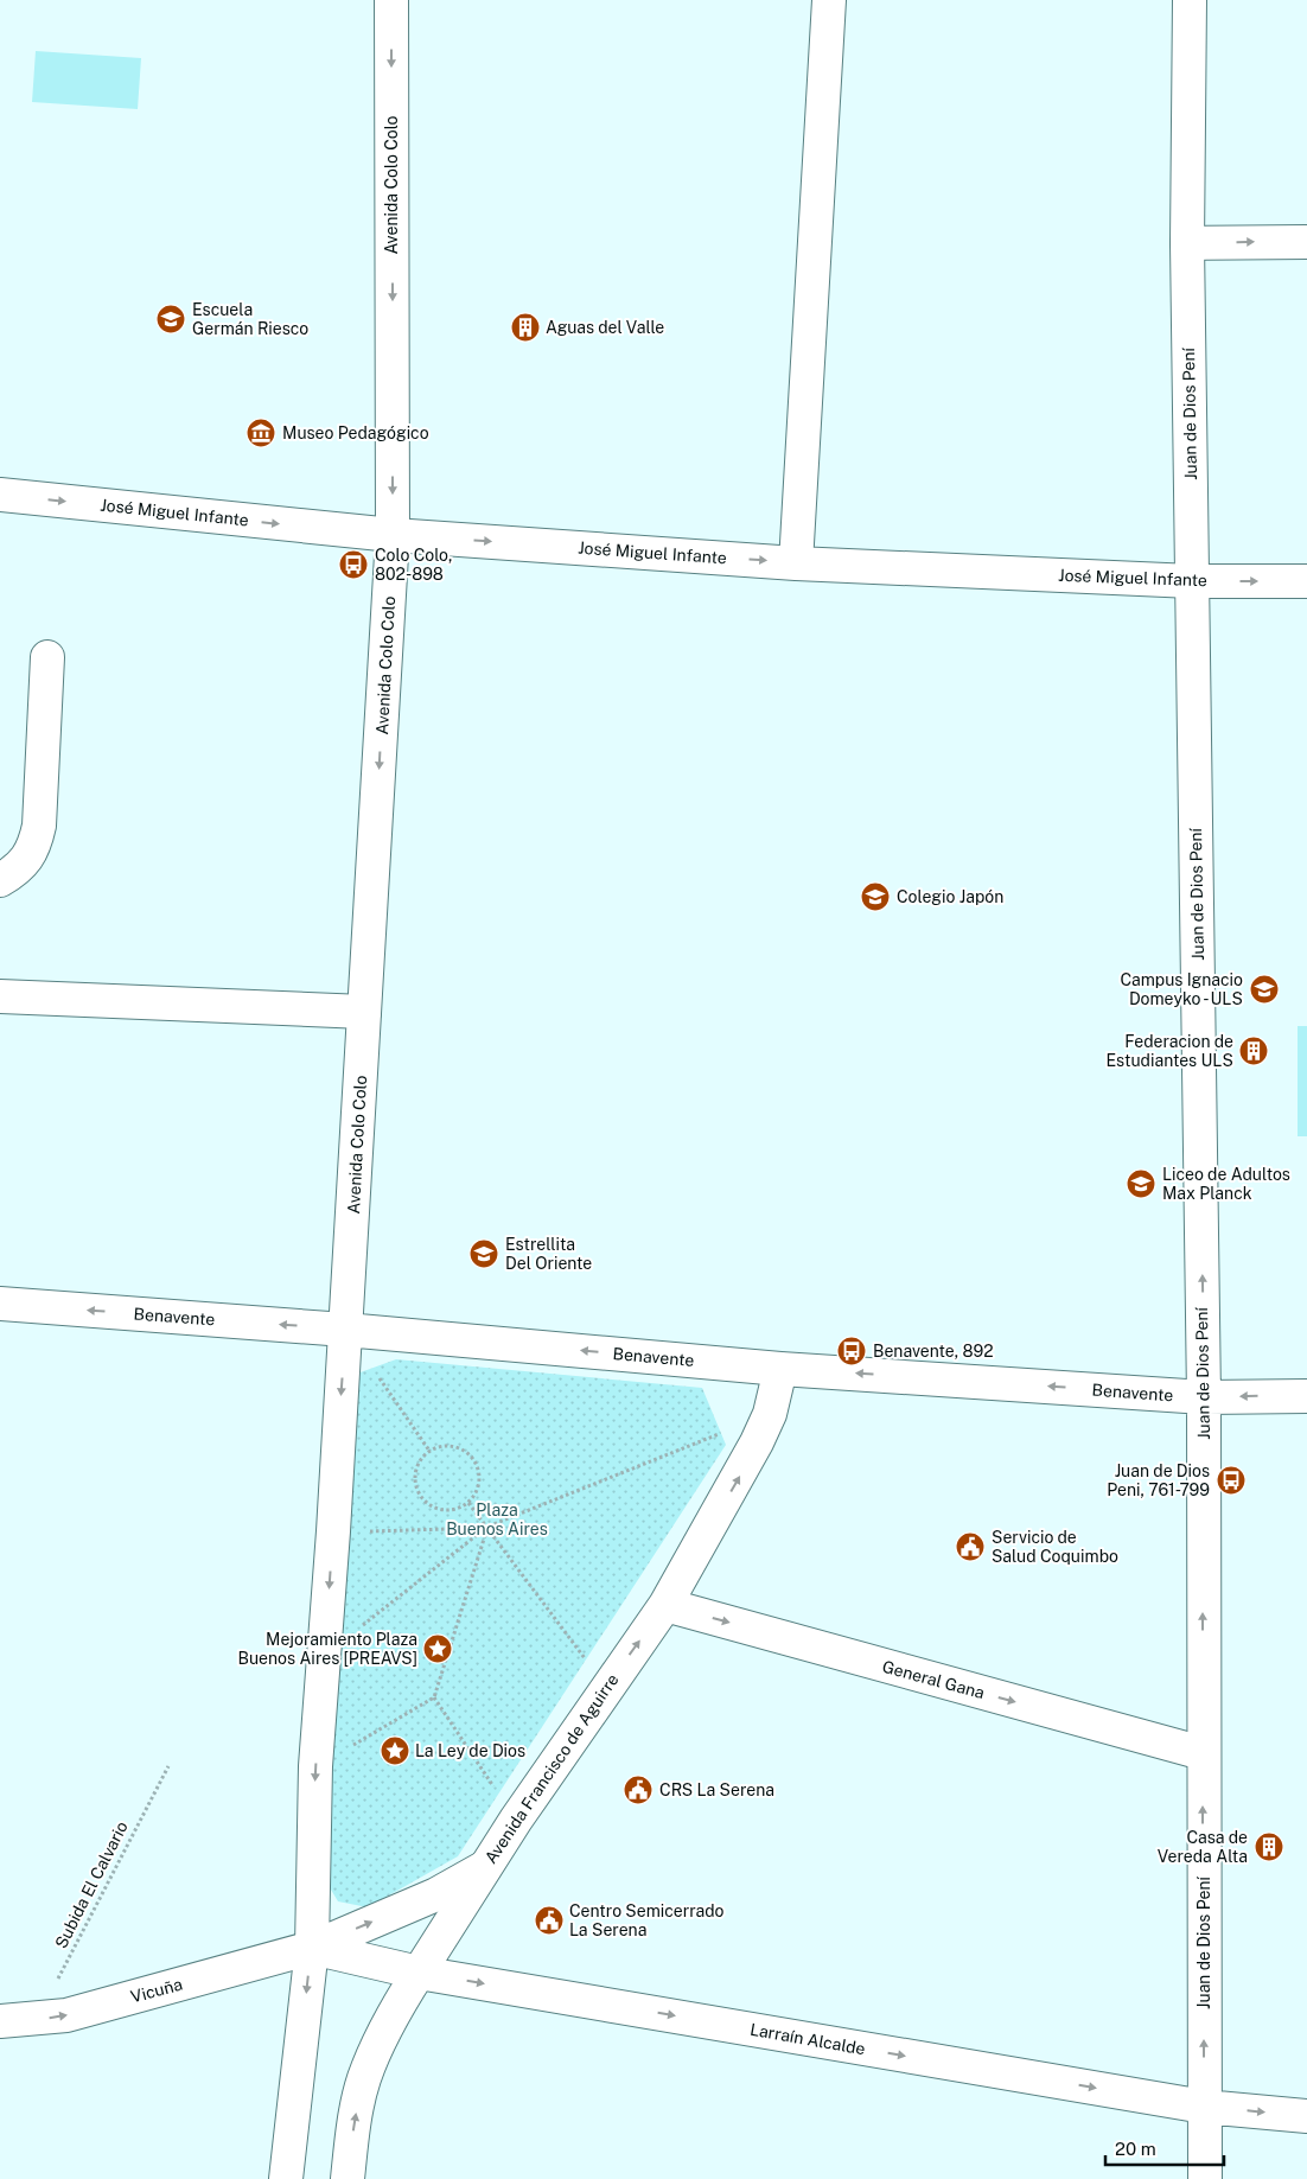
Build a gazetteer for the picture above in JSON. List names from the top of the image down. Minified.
{"streets":{"main road":["Avenida Colo Colo","Juan de Dios Pení","José Miguel Infante","Benavente","General Gana","Avenida Francisco de Aguirre","Vicuña","Larraín Alcalde"],"path":["Subida El Calvario"]},"crossings":[["Avenida Colo Colo","José Miguel Infante"],["Avenida Colo Colo","Benavente"],["Juan de Dios Pení","José Miguel Infante"],["Juan de Dios Pení","Benavente"],["Juan de Dios Pení","General Gana"],["Juan de Dios Pení","Larraín Alcalde"],["Benavente","Avenida Francisco de Aguirre"],["General Gana","Avenida Francisco de Aguirre"],["Avenida Francisco de Aguirre","Vicuña"],["Avenida Francisco de Aguirre","Larraín Alcalde"],["Subida El Calvario","Vicuña"],["Vicuña","Larraín Alcalde"]],"one_way":["Avenida Colo Colo","Juan de Dios Pení","José Miguel Infante","Benavente","General Gana","Vicuña","Larraín Alcalde"],"parks":["Plaza Buenos Aires"],"places":{"school or university":["Escuela Germán Riesco","Colegio Japón","Campus Ignacio Domeyko - ULS","Liceo de Adultos Max Planck","Estrellita Del Oriente"],"building":["Aguas del Valle","Federacion de Estudiantes ULS","Casa de Vereda Alta"],"museum":["Museo Pedagógico"],"bus stop":["Colo Colo, 802-898","Benavente, 892","Juan de Dios Peni, 761-799"],"public building":["Servicio de Salud Coquimbo","CRS La Serena","Centro Semicerrado La Serena"],"place":["Mejoramiento Plaza Buenos Aires [PREAVS]","La Ley de Dios"]},"scale_bar":"20 m"}
